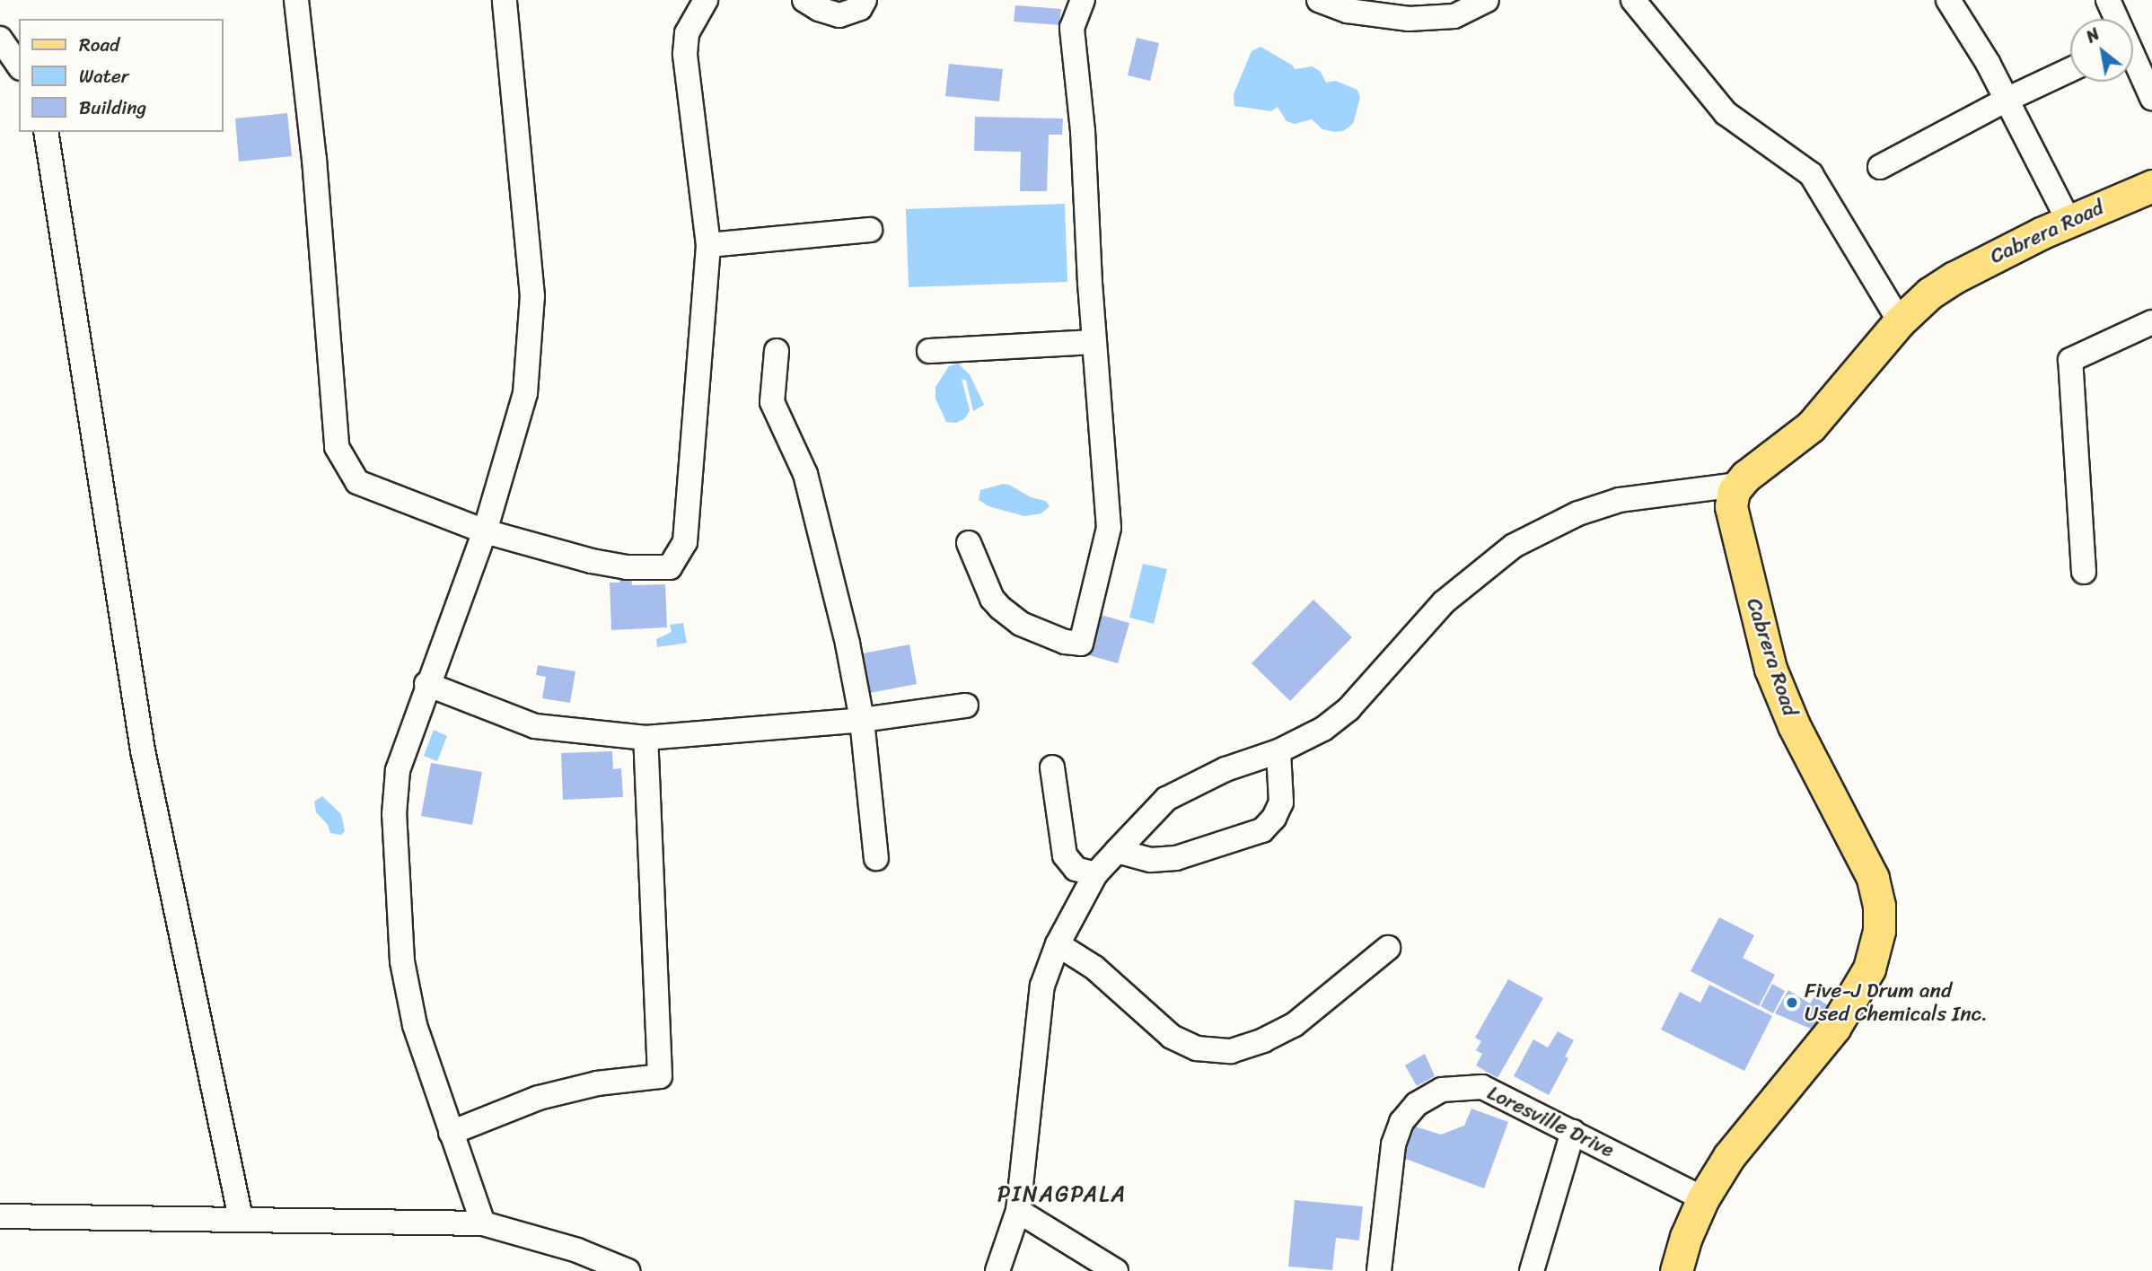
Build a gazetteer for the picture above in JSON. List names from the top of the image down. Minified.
{"streets":{"main road":["Cabrera Road"],"street":["Loresville Drive"]},"crossings":[["Cabrera Road","Loresville Drive"]],"districts":["PINAGPALA"],"places":["Five-J Drum and Used Chemicals Inc."],"legend":["Road","Water","Building"],"north":"top left"}
